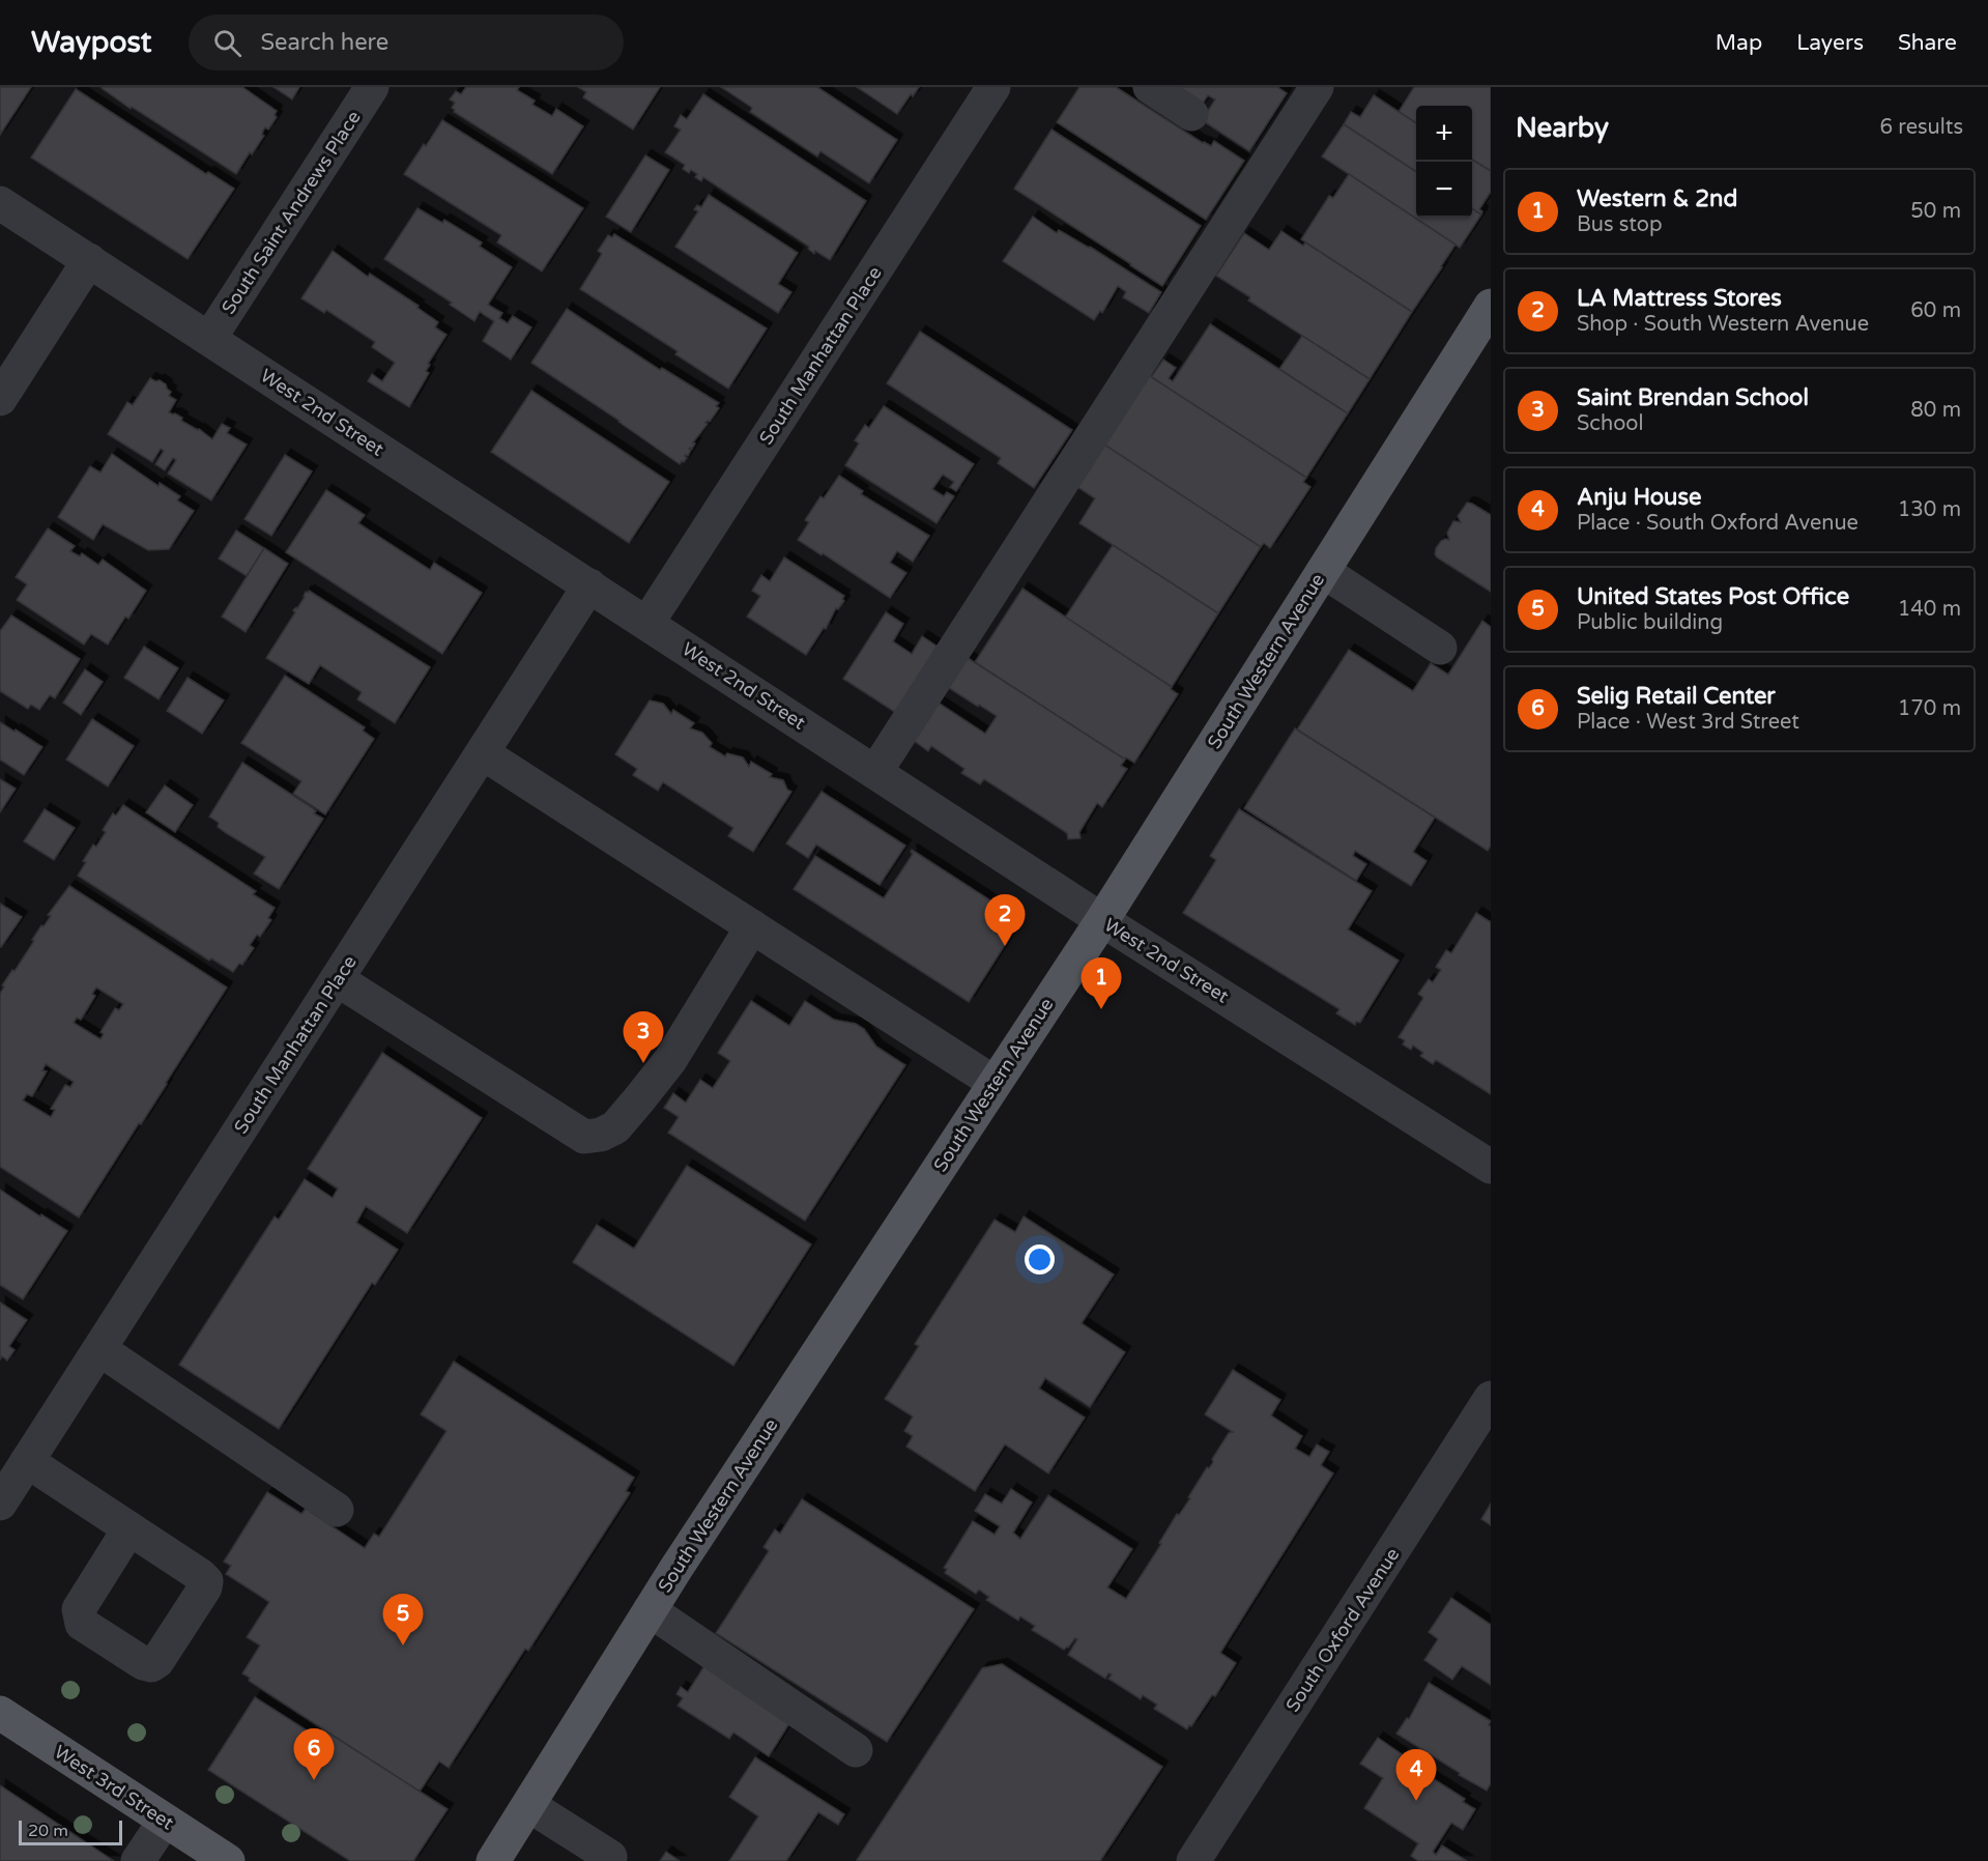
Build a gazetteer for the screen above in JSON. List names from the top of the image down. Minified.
{"streets":{"main road":["South Western Avenue","West 3rd Street"],"street":["South Saint Andrews Place","South Manhattan Place","West 2nd Street","South Oxford Avenue"]},"crossings":[["South Saint Andrews Place","West 2nd Street"],["South Manhattan Place","West 2nd Street"],["West 2nd Street","South Western Avenue"]],"scale_bar":"20 m","page":{"header":"Waypost","search":"Search here","nav":["Map","Layers","Share"],"heading":["Nearby","6 results"],"map_buttons":["+","−"],"list":[{"mark":"1","name":"Western & 2nd","note":"Bus stop","value":"50 m"},{"mark":"2","name":"LA Mattress Stores","note":"Shop · South Western Avenue","value":"60 m"},{"mark":"3","name":"Saint Brendan School","note":"School","value":"80 m"},{"mark":"4","name":"Anju House","note":"Place · South Oxford Avenue","value":"130 m"},{"mark":"5","name":"United States Post Office","note":"Public building","value":"140 m"},{"mark":"6","name":"Selig Retail Center","note":"Place · West 3rd Street","value":"170 m"}],"pins":["2","1","3","5","6","4"],"scale":"20 m"}}
